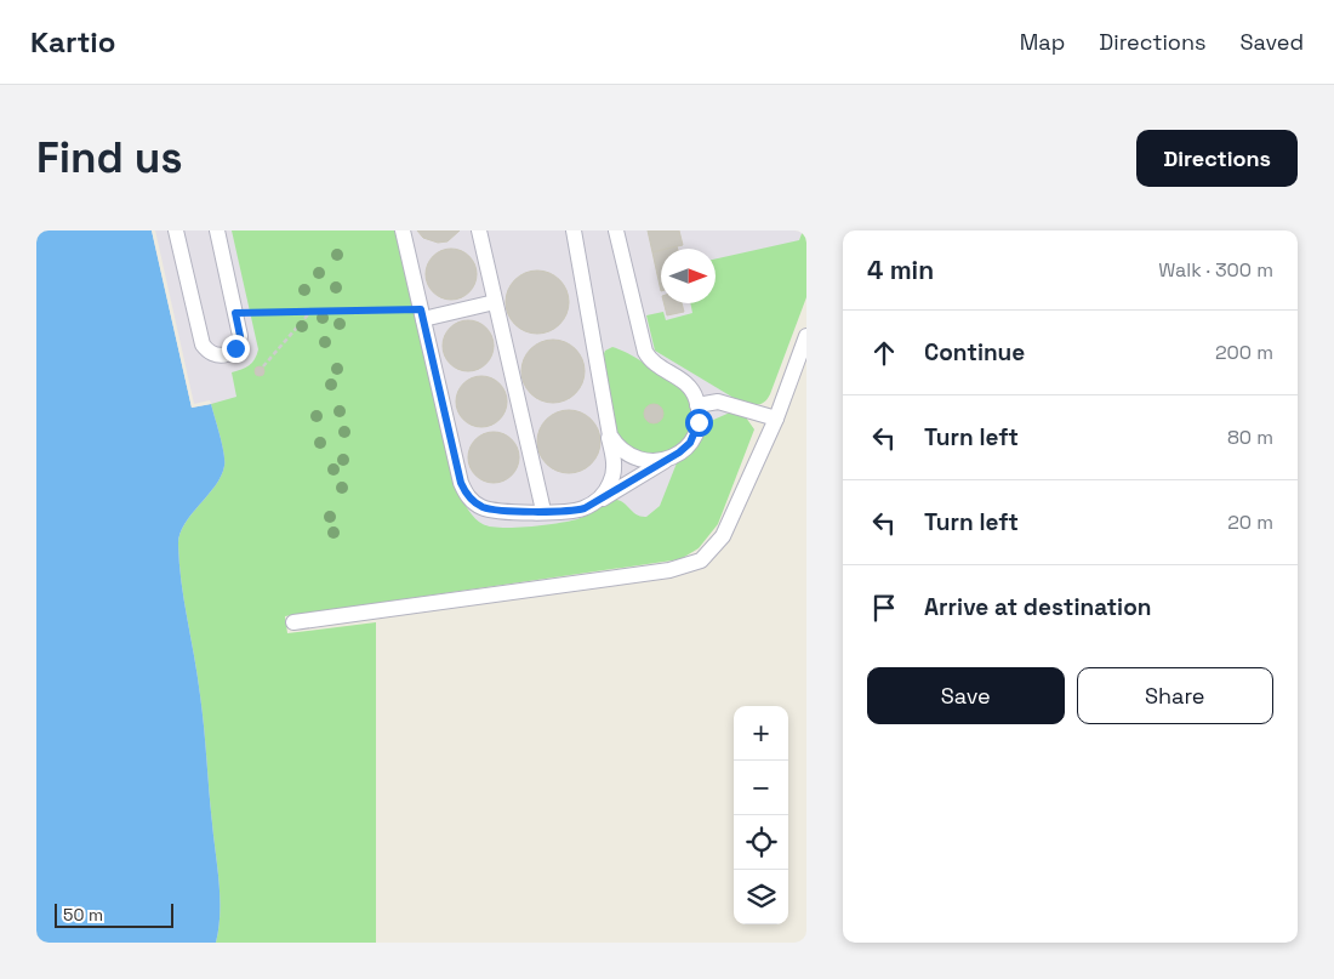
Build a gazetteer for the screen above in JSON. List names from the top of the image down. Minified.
{"scale_bar":"50 m","north":"right","page":{"header":"Kartio","nav":["Map","Directions","Saved"],"buttons":["Directions",["Save","Share"]],"title":"Find us","heading":["4 min","Walk · 300 m"],"list":[["Continue","200 m"],["Turn left","80 m"],["Turn left","20 m"],"Arrive at destination"],"map_buttons":["+","−"],"scale":"50 m"}}
